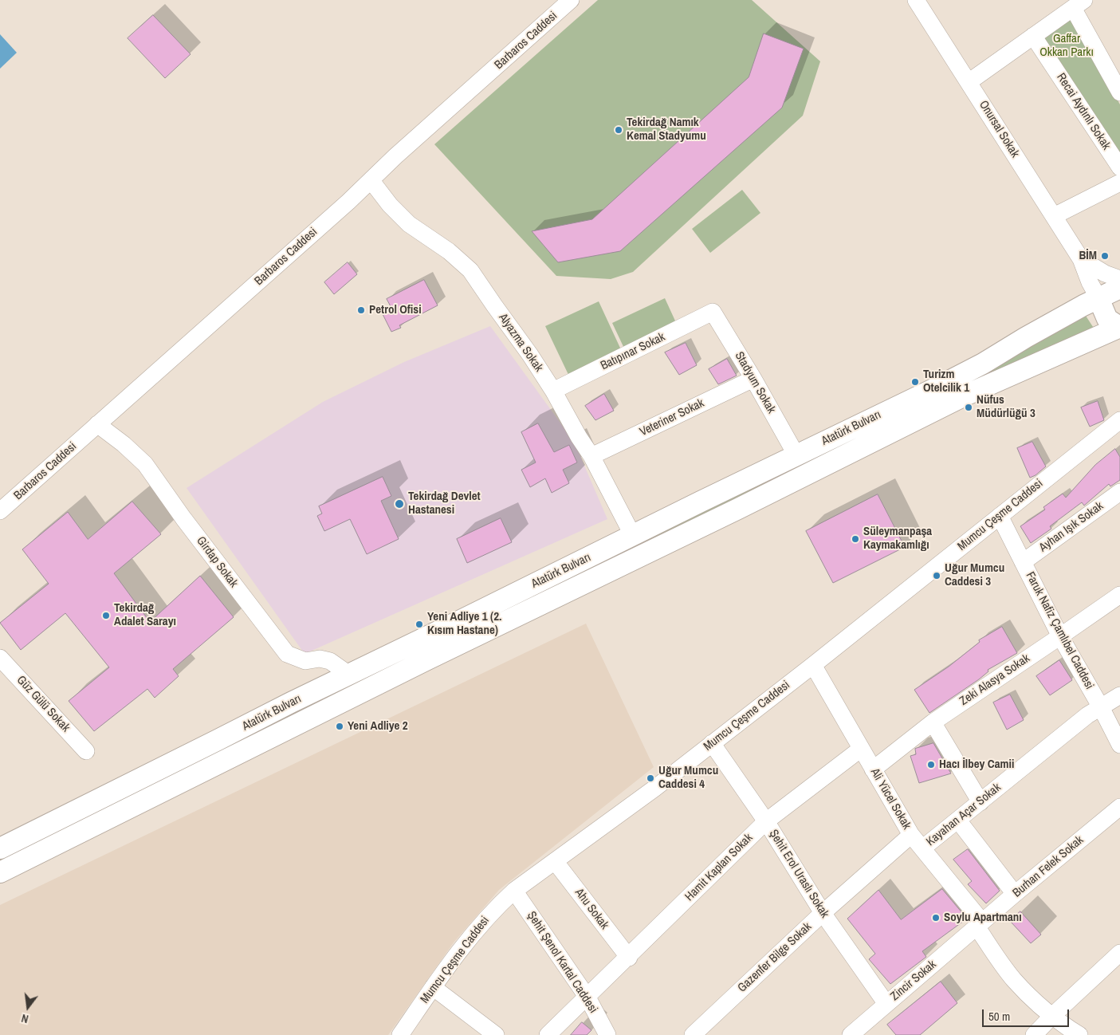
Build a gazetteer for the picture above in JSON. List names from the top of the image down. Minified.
{"streets":{"main road":["Atatürk Bulvarı"],"street":["Barbaros Caddesi","Recai Aydınlı Sokak","Onursal Sokak","Alyazma Sokak","Batıpınar Sokak","Stadyum Sokak","Veteriner Sokak","Mumcu Çeşme Caddesi","Ayhan Işık Sokak","Girdap Sokak","Faruk Nafiz Çamlıbel Caddesi","Zeki Alasya Sokak","Güz Gülü Sokak","Ali Yücel Sokak","Kayahan Açar Sokak","Burhan Felek Sokak","Hamit Kaplan Sokak","Şehit Erol Uraslı Sokak","Ahu Sokak","Gazenfer Bilge Sokak","Şehit Şenol Kartal Caddesi","Zincir Sokak"]},"crossings":[["Barbaros Caddesi","Alyazma Sokak"],["Barbaros Caddesi","Girdap Sokak"],["Onursal Sokak","Atatürk Bulvarı"],["Alyazma Sokak","Batıpınar Sokak"],["Alyazma Sokak","Veteriner Sokak"],["Alyazma Sokak","Atatürk Bulvarı"],["Batıpınar Sokak","Stadyum Sokak"],["Stadyum Sokak","Veteriner Sokak"],["Stadyum Sokak","Atatürk Bulvarı"],["Atatürk Bulvarı","Girdap Sokak"],["Mumcu Çeşme Caddesi","Faruk Nafiz Çamlıbel Caddesi"],["Mumcu Çeşme Caddesi","Ali Yücel Sokak"],["Mumcu Çeşme Caddesi","Şehit Erol Uraslı Sokak"],["Mumcu Çeşme Caddesi","Ahu Sokak"],["Mumcu Çeşme Caddesi","Şehit Şenol Kartal Caddesi"],["Ayhan Işık Sokak","Faruk Nafiz Çamlıbel Caddesi"],["Faruk Nafiz Çamlıbel Caddesi","Zeki Alasya Sokak"],["Faruk Nafiz Çamlıbel Caddesi","Kayahan Açar Sokak"],["Zeki Alasya Sokak","Ali Yücel Sokak"],["Ali Yücel Sokak","Kayahan Açar Sokak"],["Ali Yücel Sokak","Burhan Felek Sokak"],["Ali Yücel Sokak","Hamit Kaplan Sokak"],["Ali Yücel Sokak","Gazenfer Bilge Sokak"],["Ali Yücel Sokak","Zincir Sokak"],["Burhan Felek Sokak","Zincir Sokak"],["Hamit Kaplan Sokak","Şehit Erol Uraslı Sokak"],["Hamit Kaplan Sokak","Ahu Sokak"],["Hamit Kaplan Sokak","Şehit Şenol Kartal Caddesi"],["Şehit Erol Uraslı Sokak","Gazenfer Bilge Sokak"],["Şehit Erol Uraslı Sokak","Zincir Sokak"]],"parks":["Gaffar Okkan Parkı"],"places":["Tekirdağ Namık Kemal Stadyumu","BİM","Petrol Ofisi","Turizm Otelcilik 1","Nüfus Müdürlüğü 3","Tekirdağ Devlet Hastanesi","Süleymanpaşa Kaymakamlığı","Uğur Mumcu Caddesi 3","Tekirdağ Adalet Sarayı","Yeni Adliye 1 (2. Kısım Hastane)","Yeni Adliye 2","Hacı İlbey Camii","Uğur Mumcu Caddesi 4","Soylu Apartmanı"],"scale_bar":"50 m","north":"bottom"}
